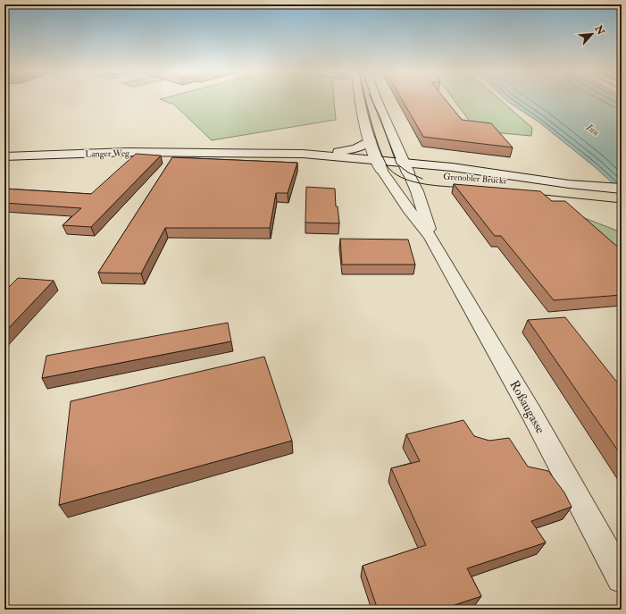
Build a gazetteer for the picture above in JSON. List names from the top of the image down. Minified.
{"streets":{"main road":["Langer Weg","Grenobler Brücke"],"street":["Roßaugasse"]},"crossings":[["Langer Weg","Grenobler Brücke"],["Langer Weg","Roßaugasse"],["Grenobler Brücke","Roßaugasse"]],"water":["Inn"],"north":"top right"}
